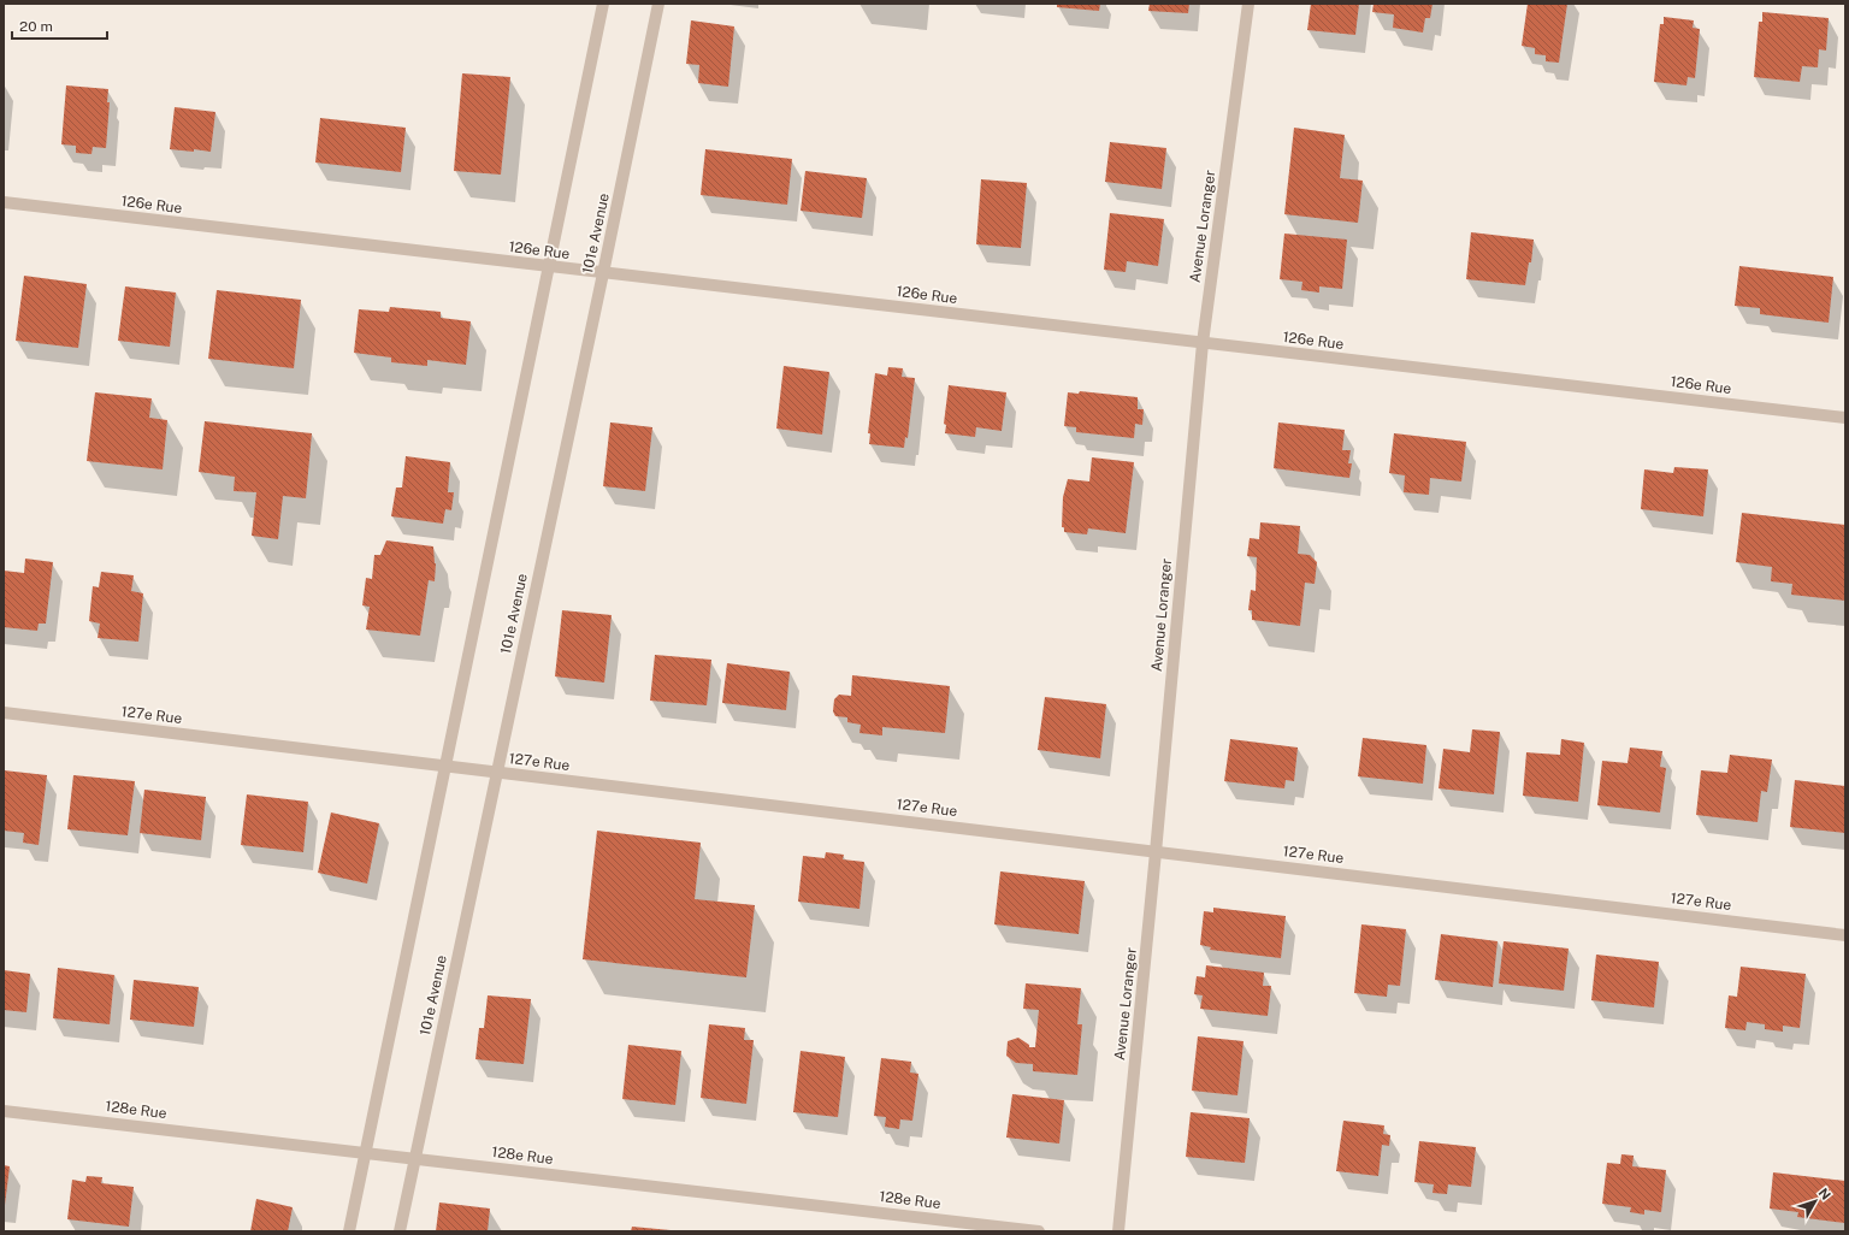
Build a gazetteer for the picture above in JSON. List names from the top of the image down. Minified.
{"streets":{"street":["126e Rue","Avenue Loranger","101e Avenue","127e Rue","128e Rue"]},"crossings":[["126e Rue","Avenue Loranger"],["126e Rue","101e Avenue"],["Avenue Loranger","127e Rue"],["101e Avenue","127e Rue"],["101e Avenue","128e Rue"]],"scale_bar":"20 m","north":"top right"}
